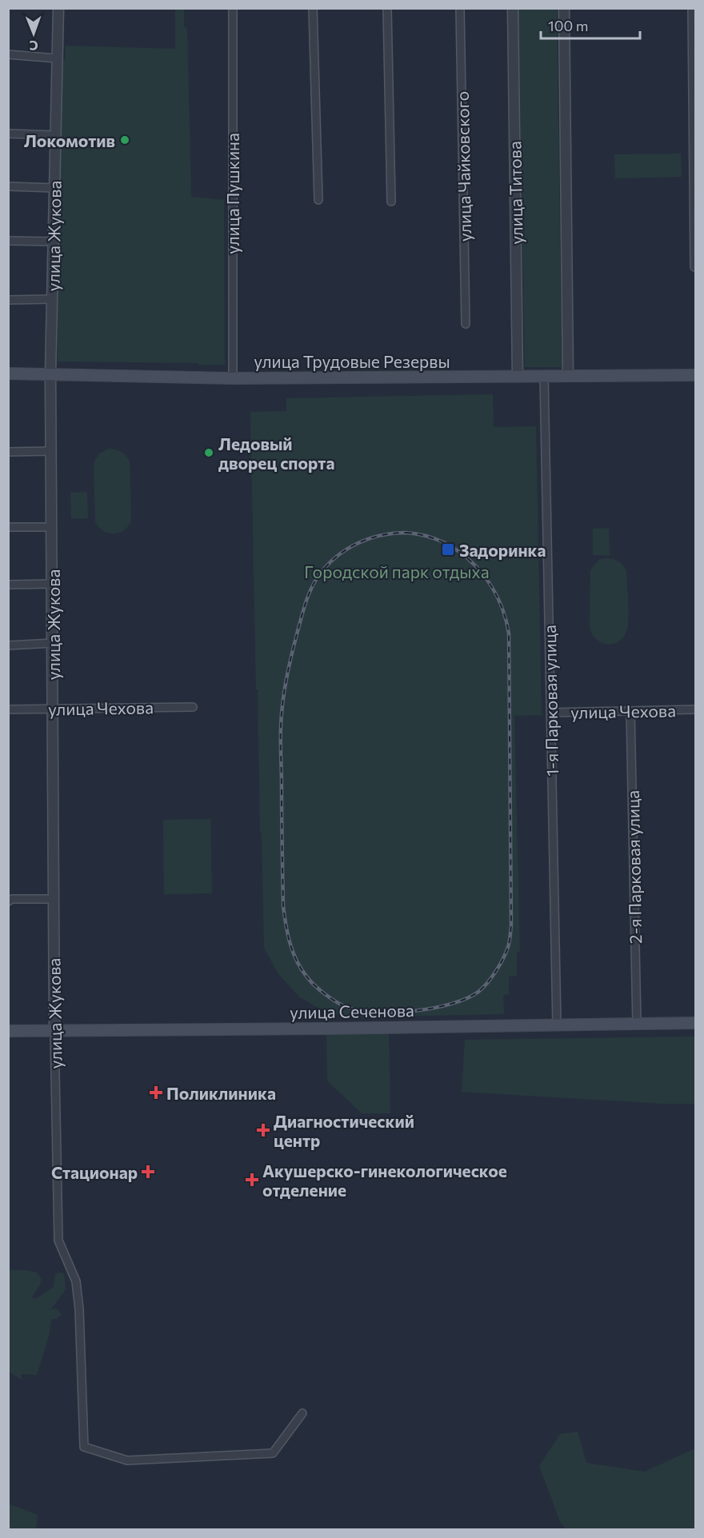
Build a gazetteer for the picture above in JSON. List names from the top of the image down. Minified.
{"streets":{"main road":["улица Трудовые Резервы","улица Сеченова"],"street":["улица Чайковского","улица Титова","улица Пушкина","улица Жукова","1-я Парковая улица","улица Чехова","2-я Парковая улица"]},"crossings":[["улица Титова","улица Трудовые Резервы"],["улица Пушкина","улица Трудовые Резервы"],["улица Жукова","улица Трудовые Резервы"],["улица Жукова","улица Чехова"],["улица Жукова","улица Сеченова"],["улица Трудовые Резервы","1-я Парковая улица"],["1-я Парковая улица","улица Чехова"],["1-я Парковая улица","улица Сеченова"],["улица Чехова","2-я Парковая улица"],["2-я Парковая улица","улица Сеченова"]],"parks":["Городской парк отдыха"],"places":{"other":["Локомотив","Ледовый дворец спорта"],"transit":["Задоринка"],"health":["Поликлиника","Диагностический центр","Стационар","Акушерско-гинекологическое отделение"]},"scale_bar":"100 m","north":"bottom"}
